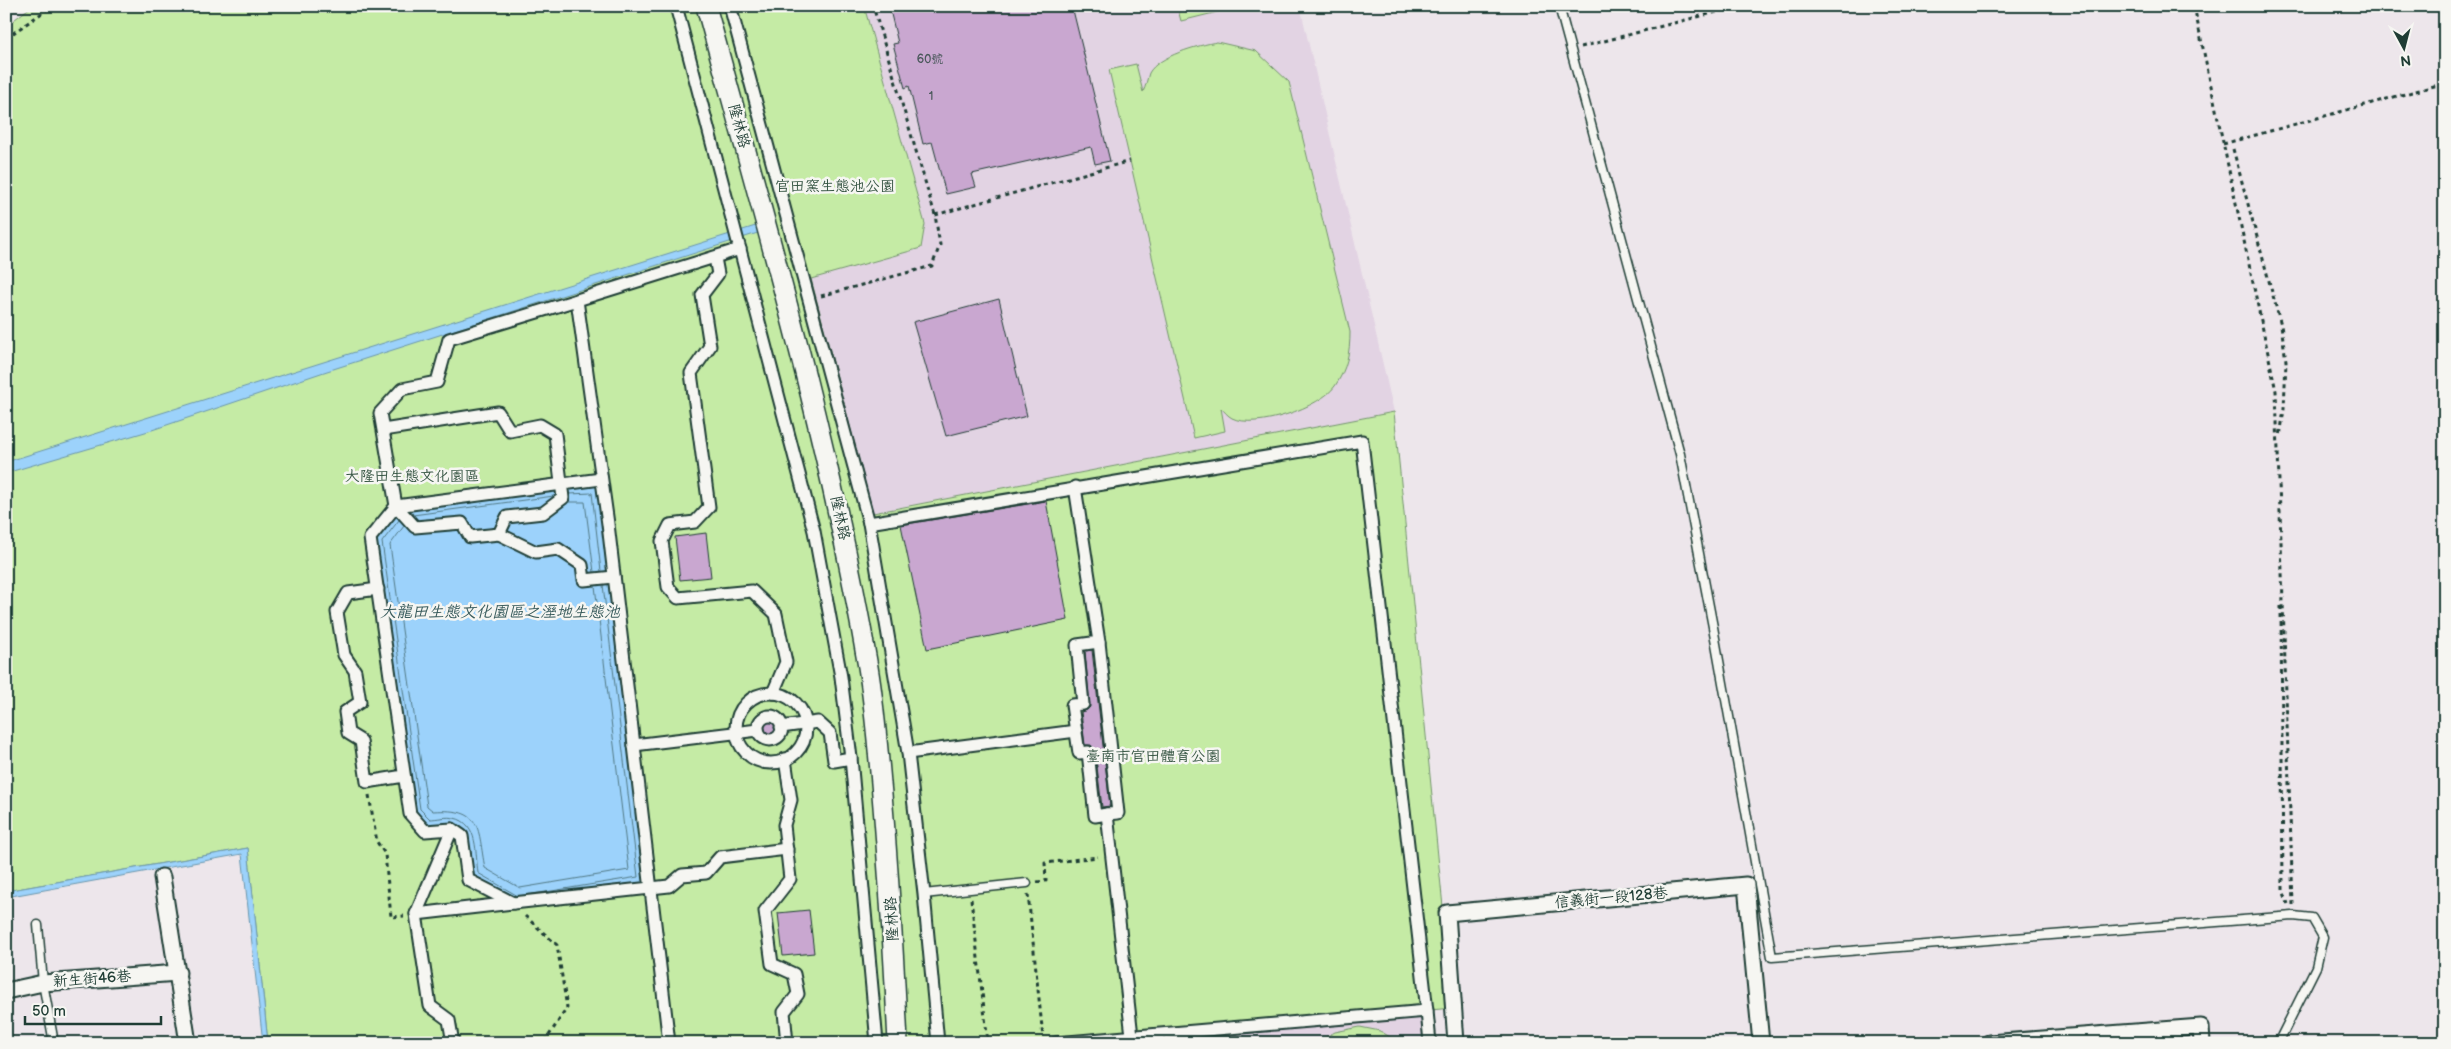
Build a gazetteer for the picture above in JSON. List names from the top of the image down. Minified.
{"streets":{"street":["隆林路","信義街一段128巷","新生街46巷"]},"water":["大龍田生態文化園區之溼地生態池"],"parks":["官田窯生態池公園","大隆田生態文化園區","臺南市官田體育公園"],"house_numbers":["60號","1"],"scale_bar":"50 m","north":"bottom"}
